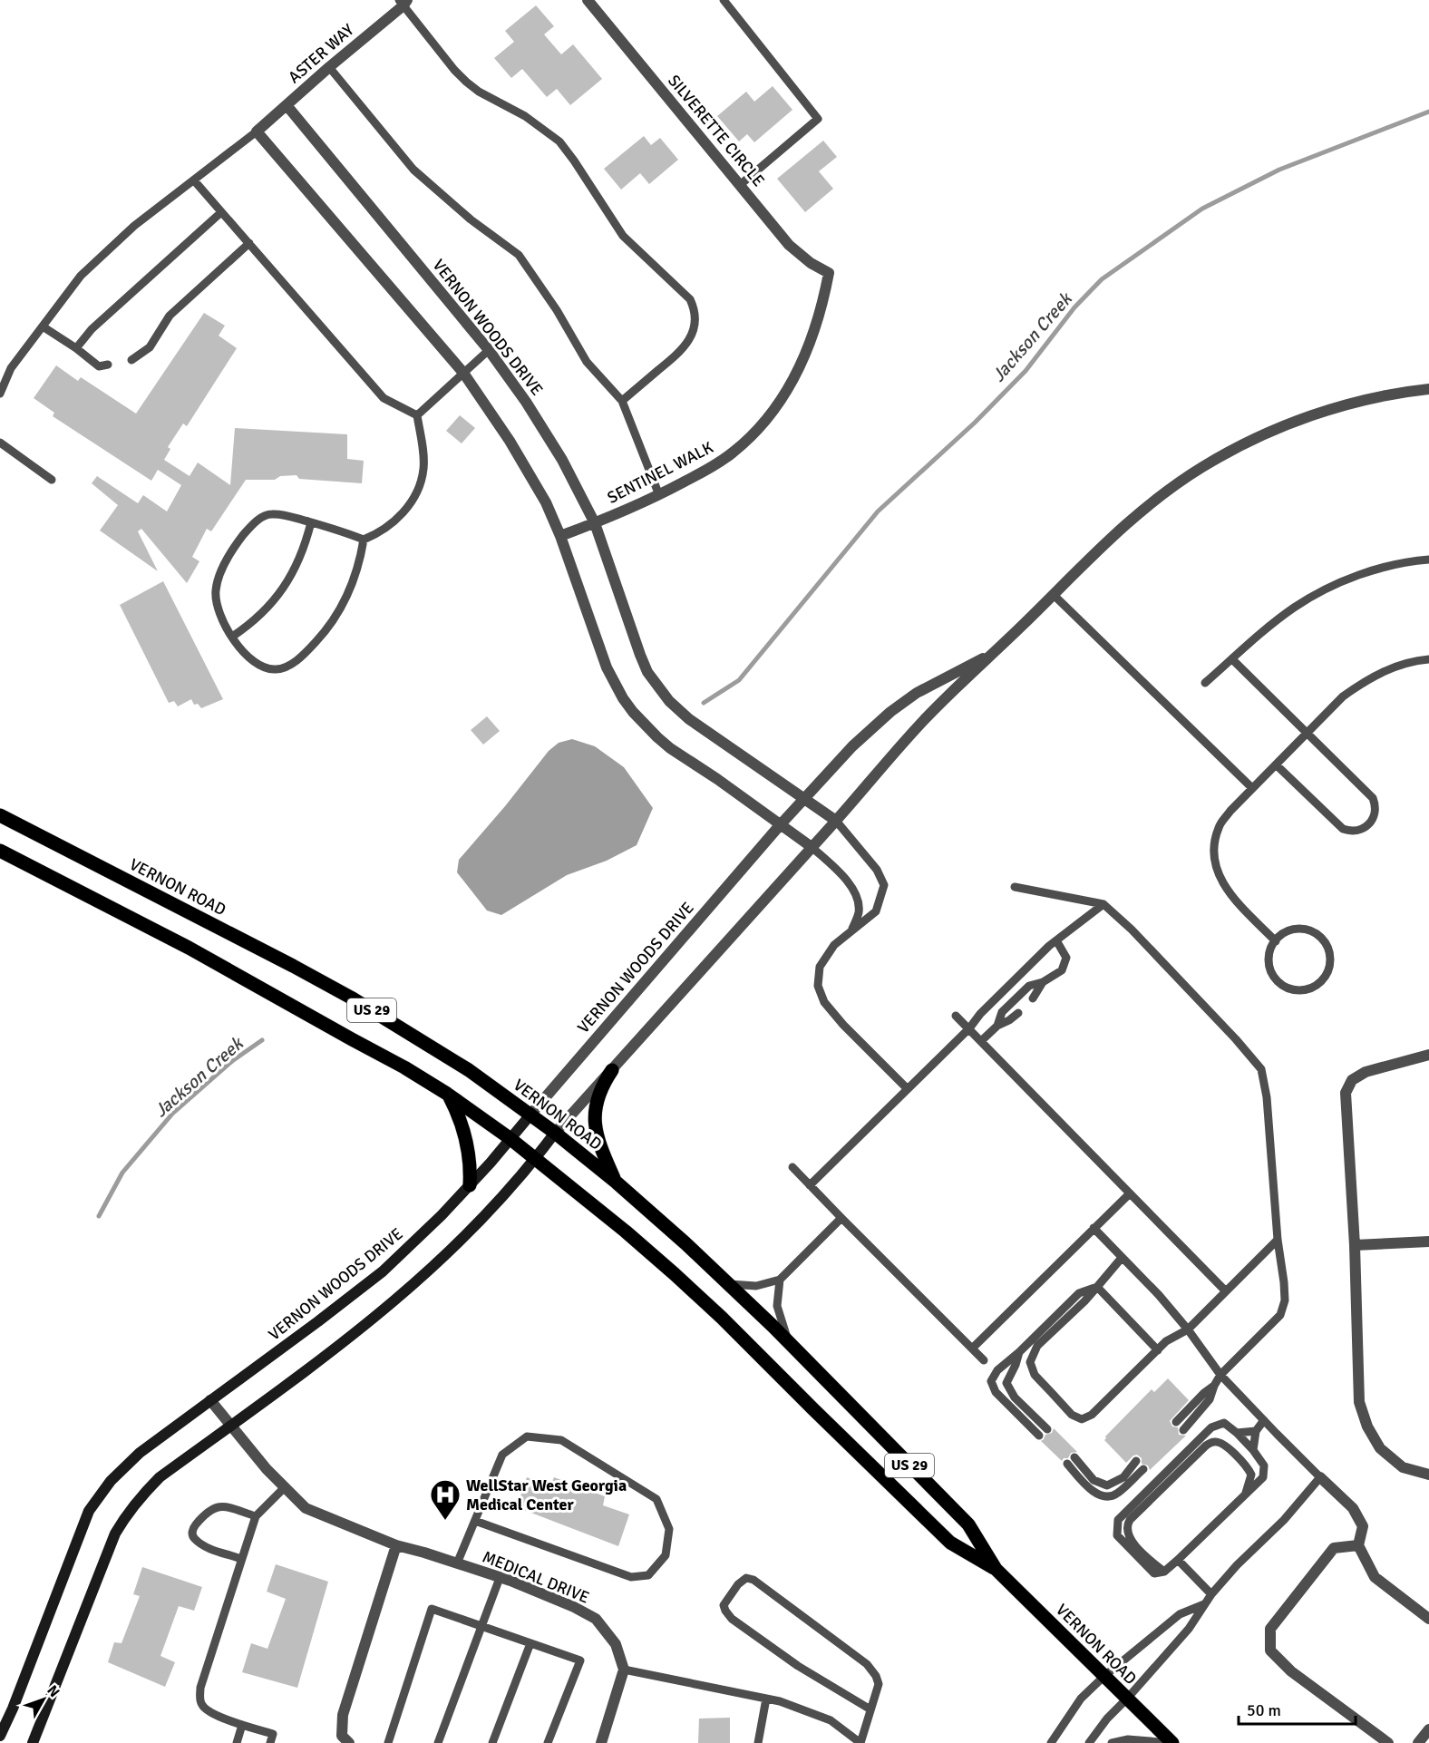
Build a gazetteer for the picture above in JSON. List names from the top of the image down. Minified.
{"streets":{"main road":["VERNON ROAD","US 29"],"street":["ASTER WAY","SILVERETTE CIRCLE","VERNON WOODS DRIVE","SENTINEL WALK","MEDICAL DRIVE"]},"crossings":[["ASTER WAY","VERNON WOODS DRIVE"],["SILVERETTE CIRCLE","SENTINEL WALK"],["VERNON WOODS DRIVE","SENTINEL WALK"],["VERNON WOODS DRIVE","VERNON ROAD"],["VERNON WOODS DRIVE","MEDICAL DRIVE"]],"water":["Jackson Creek"],"places":{"hospital":["WellStar West Georgia Medical Center"]},"scale_bar":"50 m","north":"top right"}
